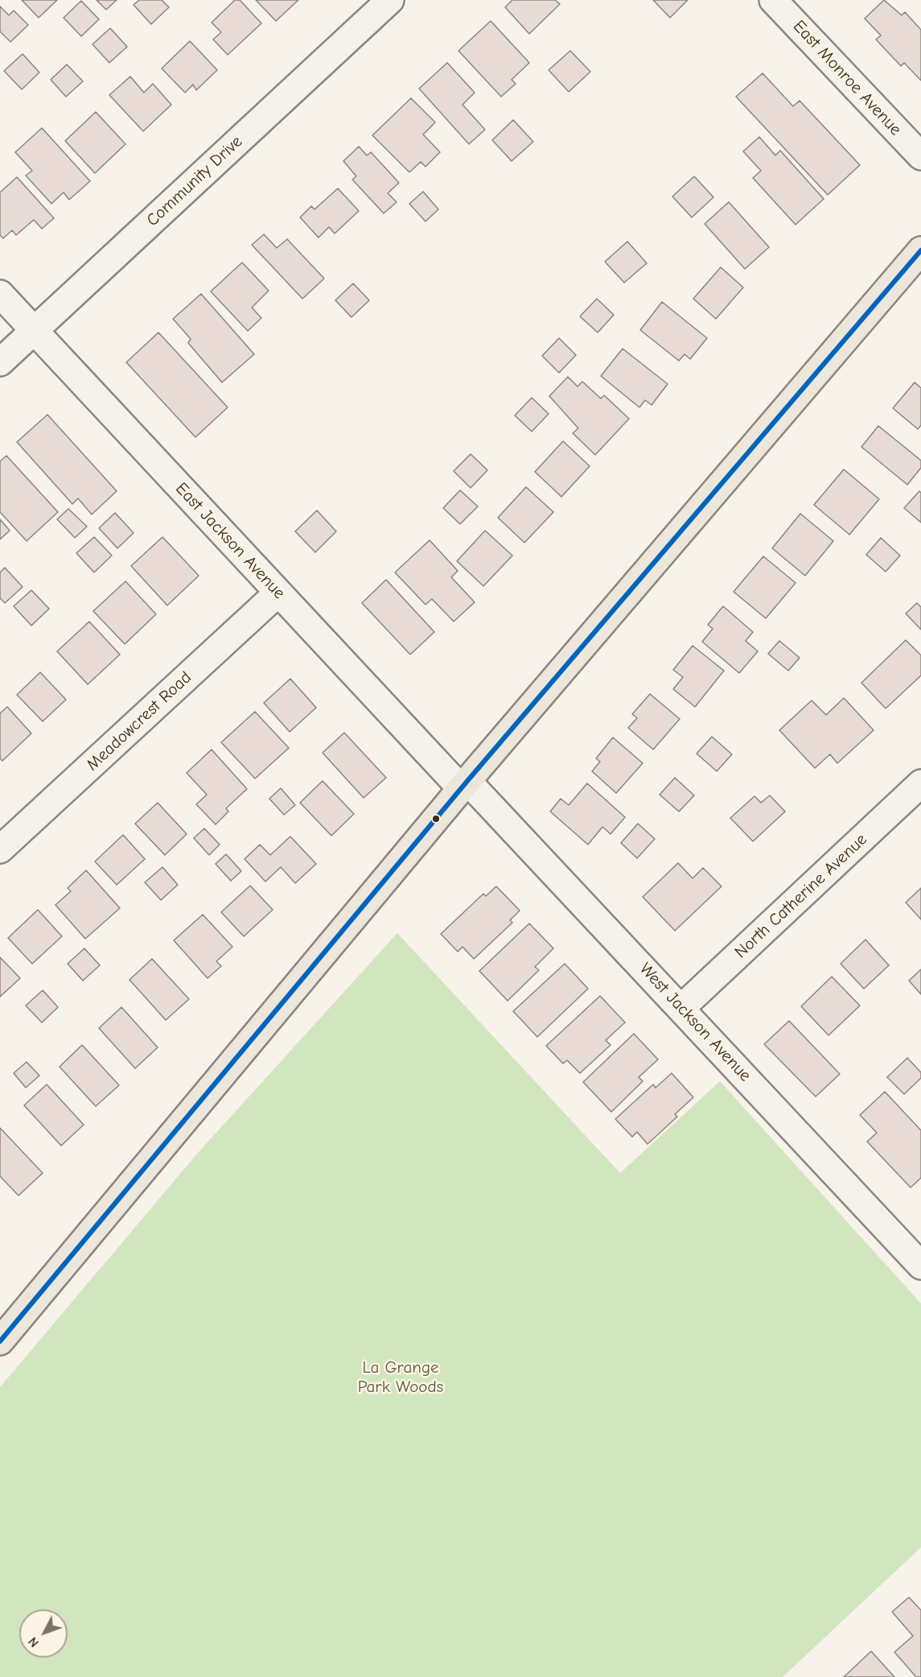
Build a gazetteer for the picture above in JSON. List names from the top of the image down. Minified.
{"streets":{"street":["East Monroe Avenue","Community Drive","East Jackson Avenue","Meadowcrest Road","North Catherine Avenue","West Jackson Avenue"]},"crossings":[["Community Drive","East Jackson Avenue"],["East Jackson Avenue","Meadowcrest Road"],["East Jackson Avenue","West Jackson Avenue"],["North Catherine Avenue","West Jackson Avenue"]],"parks":["La Grange Park Woods"],"north":"bottom left"}
